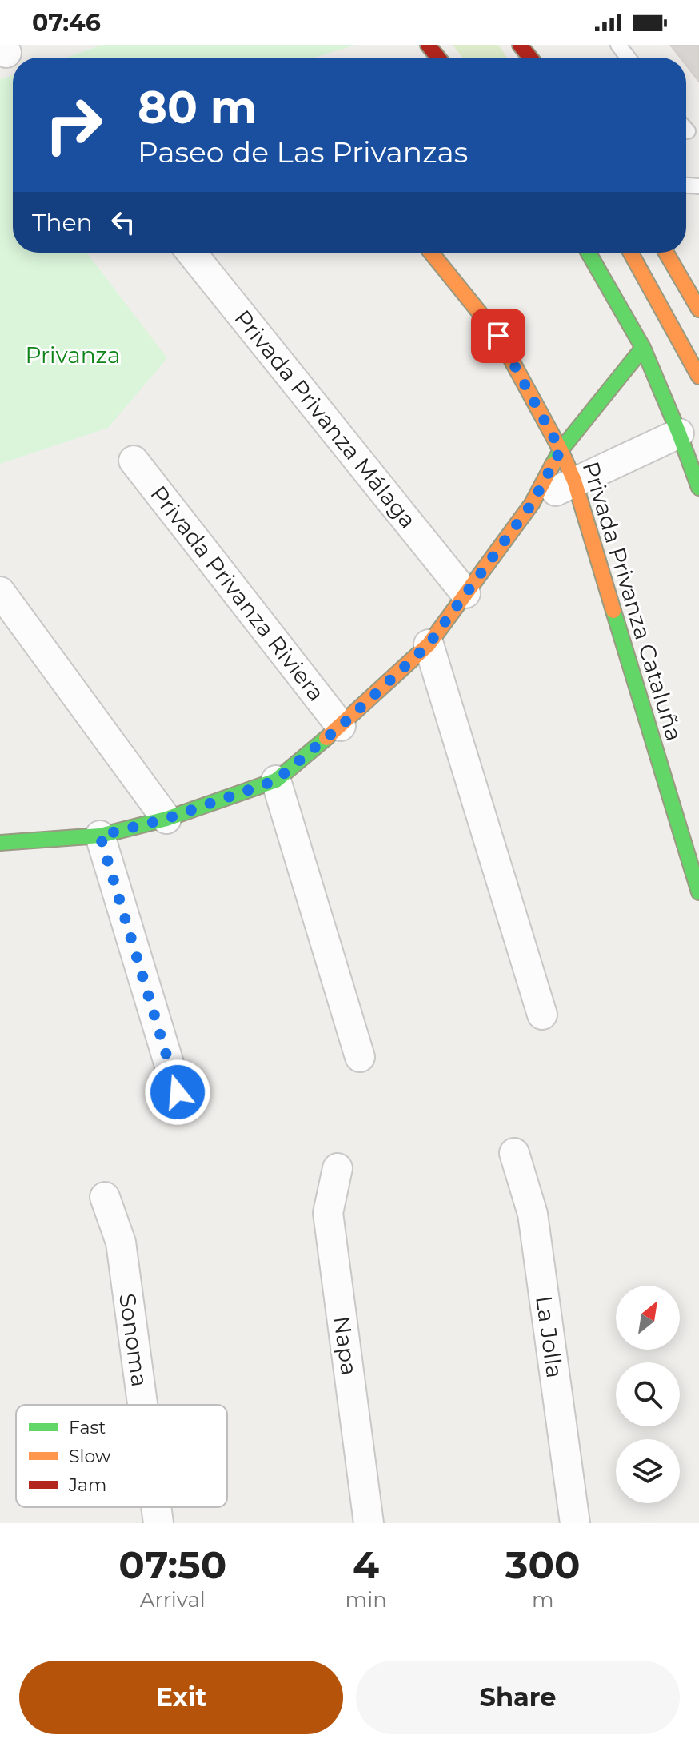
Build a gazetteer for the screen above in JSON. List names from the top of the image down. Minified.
{"streets":{"street":["Privada Privanza Málaga","Privada Privanza Riviera","Privada Privanza Cataluña","La Jolla","Sonoma","Napa"]},"parks":["Privanza"],"legend":["Fast","Slow","Jam"],"north":"top right","page":{"status":"07:46","turn":["80 m","Paseo de Las Privanzas"],"then":"Then","eta":["07:50","Arrival","4","min","300","m"],"buttons":["Exit","Share"]}}
